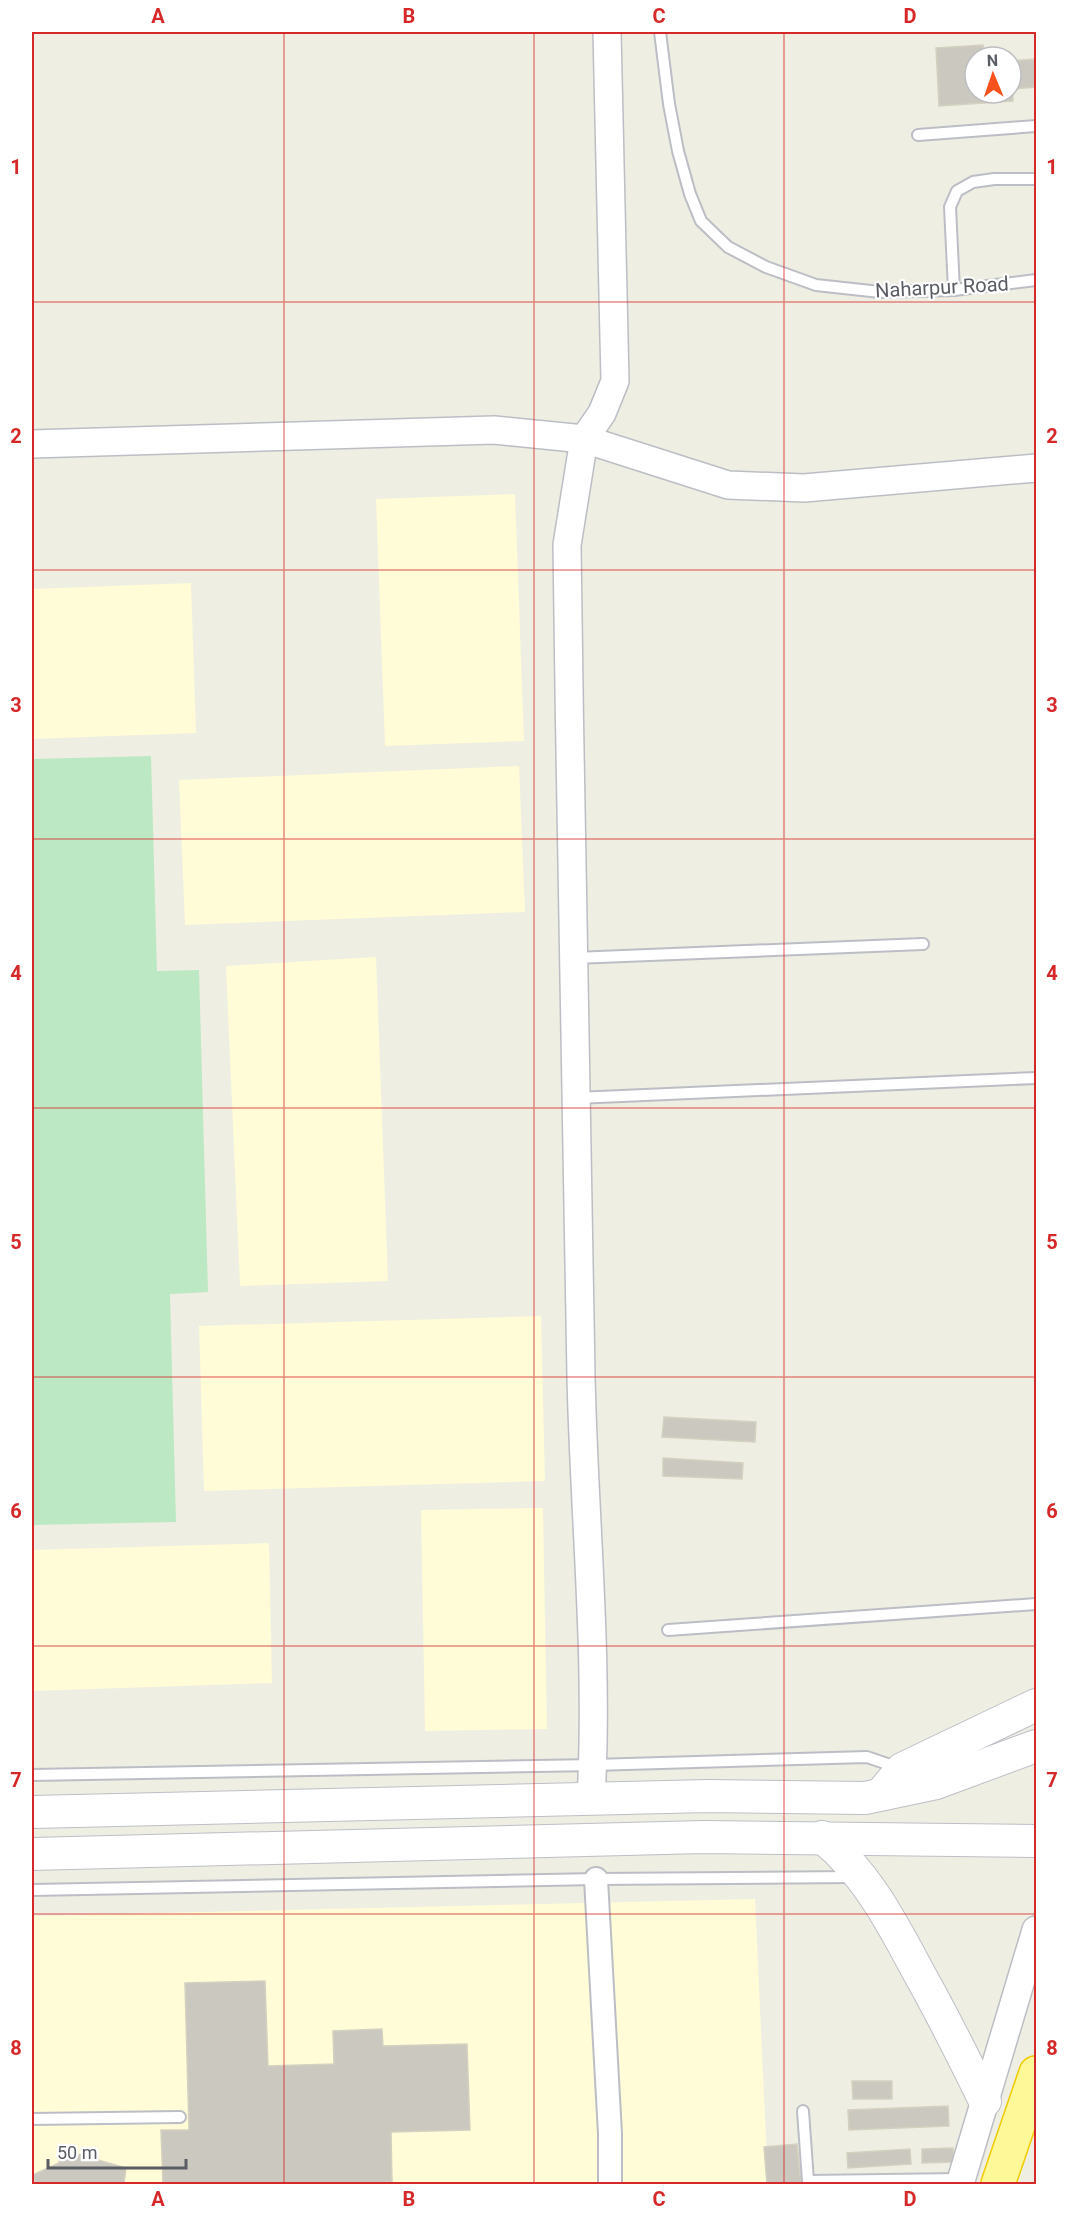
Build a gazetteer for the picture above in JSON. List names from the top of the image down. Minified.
{"streets":{"lane":["Naharpur Road"]},"scale_bar":"50 m","north":"top","grid":{"columns":["A","B","C","D"],"rows":["1","2","3","4","5","6","7","8"]}}
